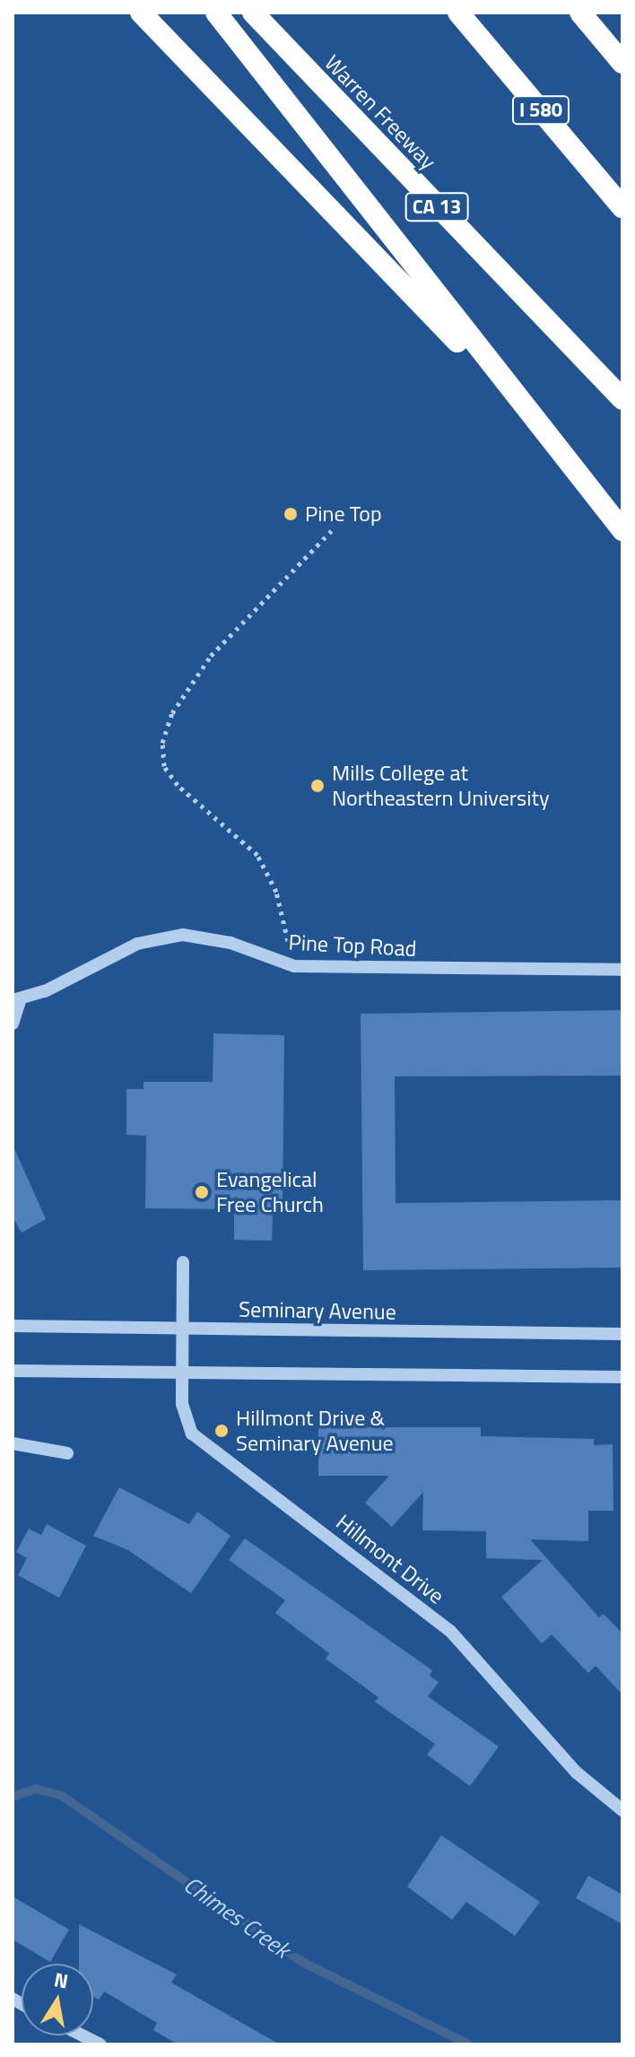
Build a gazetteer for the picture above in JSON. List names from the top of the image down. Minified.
{"streets":{"highway":["I 580","Warren Freeway","CA 13"],"street":["Pine Top Road","Seminary Avenue","Hillmont Drive"]},"crossings":[["Seminary Avenue","Hillmont Drive"]],"water":["Chimes Creek"],"places":["Pine Top","Mills College at Northeastern University","Evangelical Free Church","Hillmont Drive & Seminary Avenue"],"north":"top"}
